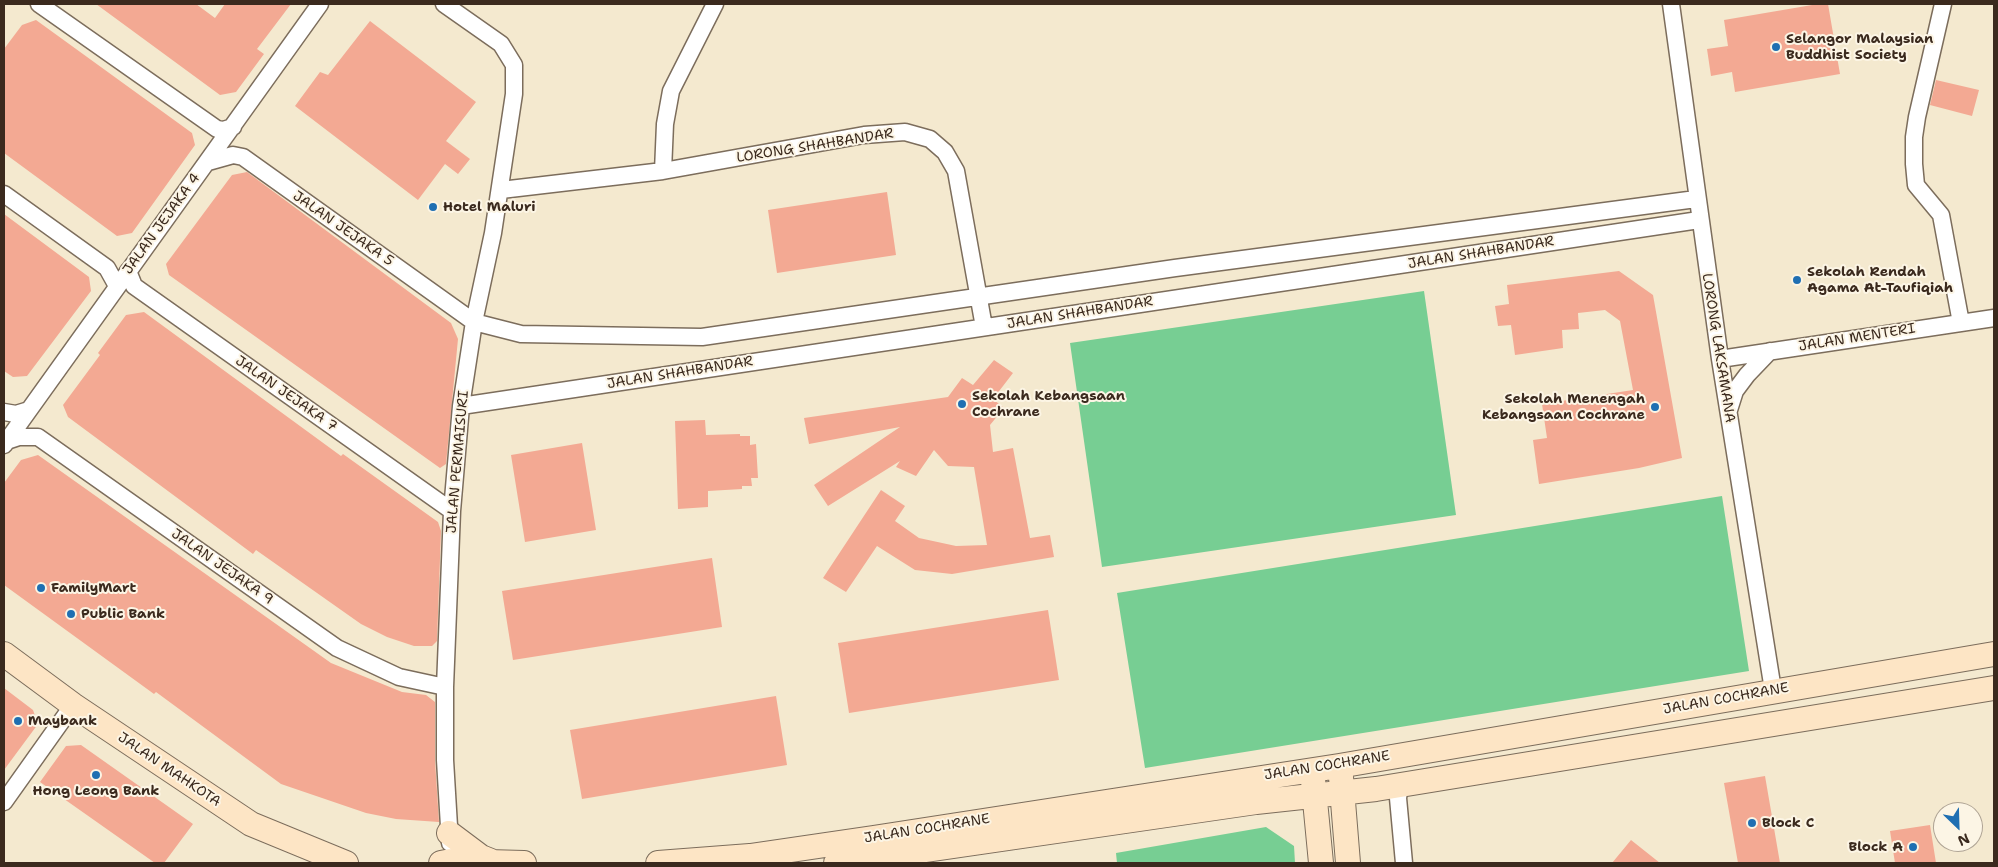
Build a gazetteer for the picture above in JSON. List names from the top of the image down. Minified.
{"streets":{"street":["LORONG SHAHBANDAR","JALAN JEJAKA 4","JALAN JEJAKA 5","JALAN SHAHBANDAR","JALAN MENTERI","LORONG LAKSAMANA","JALAN JEJAKA 7","JALAN PERMAISURI","JALAN JEJAKA 9","JALAN COCHRANE","JALAN MAHKOTA"]},"crossings":[["LORONG SHAHBANDAR","JALAN SHAHBANDAR"],["LORONG SHAHBANDAR","JALAN PERMAISURI"],["JALAN JEJAKA 4","JALAN JEJAKA 5"],["JALAN JEJAKA 4","JALAN JEJAKA 7"],["JALAN JEJAKA 4","JALAN JEJAKA 9"],["JALAN JEJAKA 5","JALAN SHAHBANDAR"],["JALAN JEJAKA 5","JALAN PERMAISURI"],["JALAN SHAHBANDAR","LORONG LAKSAMANA"],["JALAN SHAHBANDAR","JALAN PERMAISURI"],["JALAN MENTERI","LORONG LAKSAMANA"],["LORONG LAKSAMANA","JALAN COCHRANE"],["JALAN JEJAKA 7","JALAN PERMAISURI"],["JALAN PERMAISURI","JALAN JEJAKA 9"]],"places":["Selangor Malaysian Buddhist Society","Hotel Maluri","Sekolah Rendah Agama At-Taufiqiah","Sekolah Kebangsaan Cochrane","Sekolah Menengah Kebangsaan Cochrane","FamilyMart","Public Bank","Maybank","Hong Leong Bank","Block C","Block A"],"north":"bottom right"}
